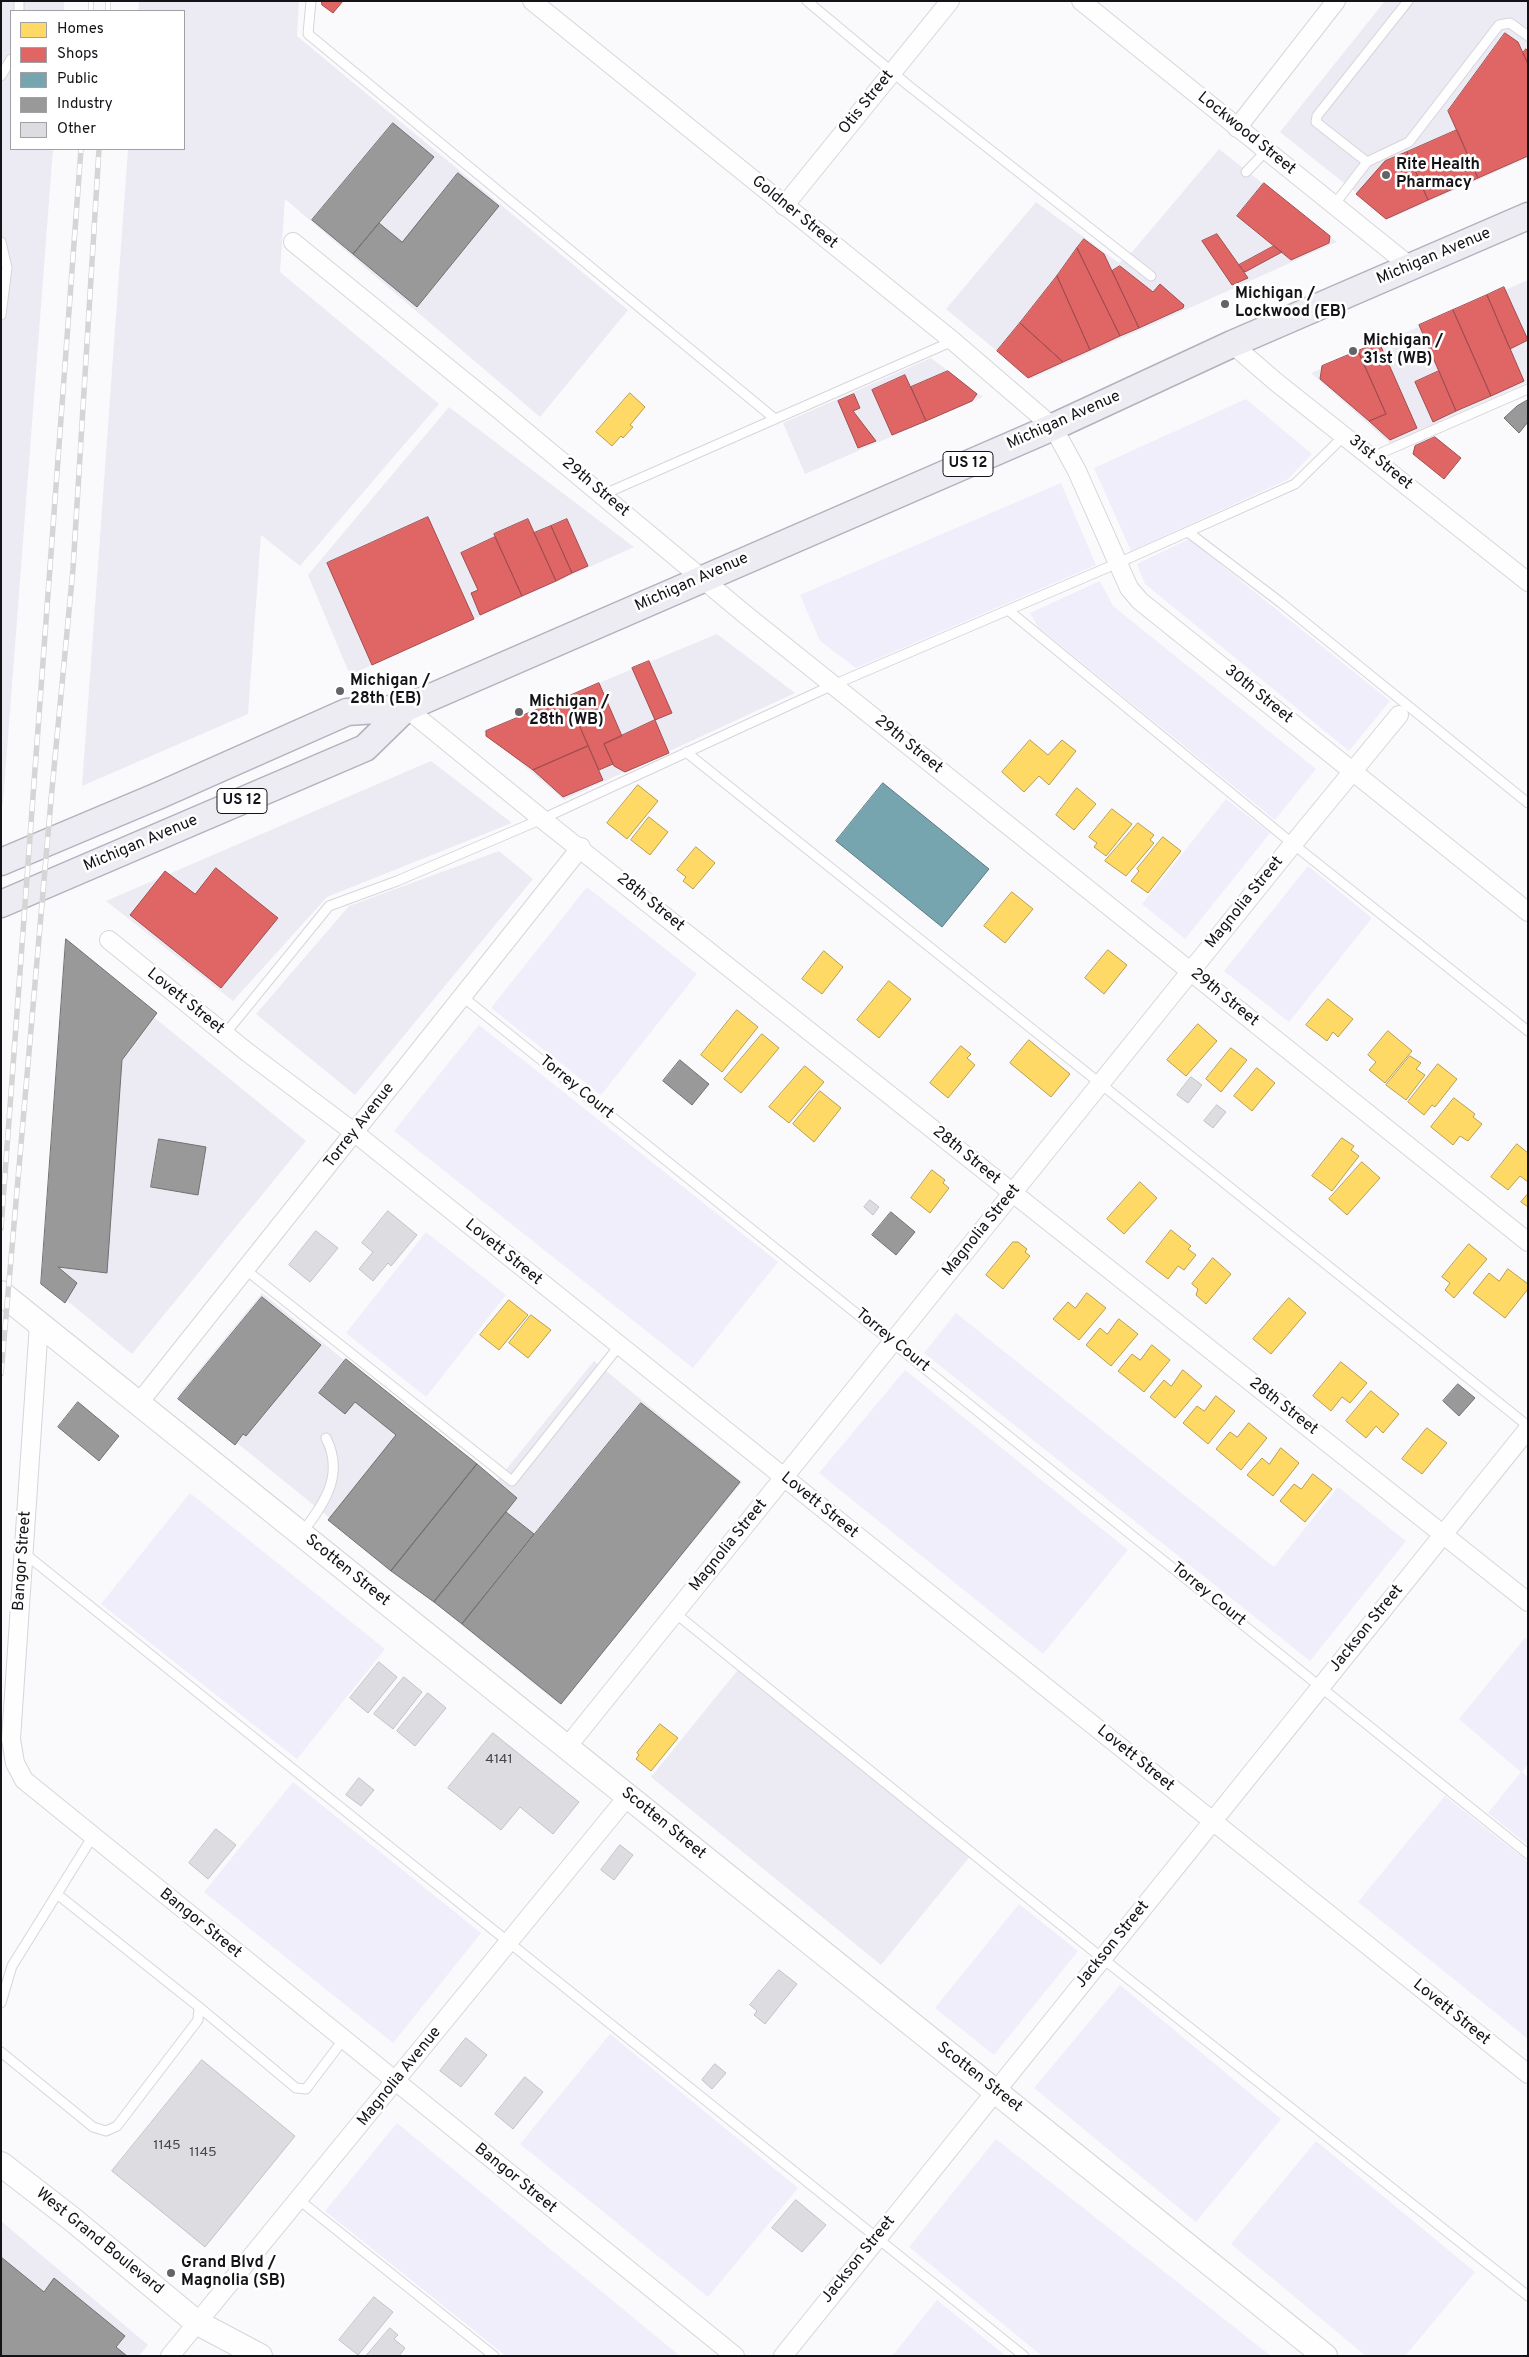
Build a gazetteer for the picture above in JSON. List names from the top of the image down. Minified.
{"streets":{"main road":["Michigan Avenue","US 12"],"street":["Otis Street","Lockwood Street","Goldner Street","31st Street","29th Street","30th Street","28th Street","Magnolia Street","Lovett Street","Torrey Avenue","Bangor Street","Scotten Street","Jackson Street","Magnolia Avenue","West Grand Boulevard"],"lane":["Torrey Court"]},"crossings":[["Otis Street","Goldner Street"],["Lockwood Street","Michigan Avenue"],["Goldner Street","Michigan Avenue"],["Goldner Street","30th Street"],["Michigan Avenue","31st Street"],["Michigan Avenue","29th Street"],["Michigan Avenue","30th Street"],["Michigan Avenue","28th Street"],["29th Street","Magnolia Street"],["30th Street","Magnolia Street"],["28th Street","Magnolia Street"],["28th Street","Torrey Avenue"],["28th Street","Jackson Street"],["Magnolia Street","Lovett Street"],["Magnolia Street","Torrey Court"],["Magnolia Street","Scotten Street"],["Lovett Street","Torrey Avenue"],["Lovett Street","Jackson Street"],["Torrey Court","Torrey Avenue"],["Torrey Court","Jackson Street"],["Torrey Avenue","Scotten Street"],["Bangor Street","Scotten Street"],["Bangor Street","Magnolia Avenue"],["Scotten Street","Jackson Street"],["Scotten Street","Magnolia Avenue"],["Magnolia Avenue","West Grand Boulevard"]],"places":["Rite Health Pharmacy","Michigan / Lockwood (EB)","Michigan / 31st (WB)","Michigan / 28th (EB)","Michigan / 28th (WB)","Grand Blvd / Magnolia (SB)"],"house_numbers":["4141","1145","1145"],"legend":["Homes","Shops","Public","Industry","Other"]}
